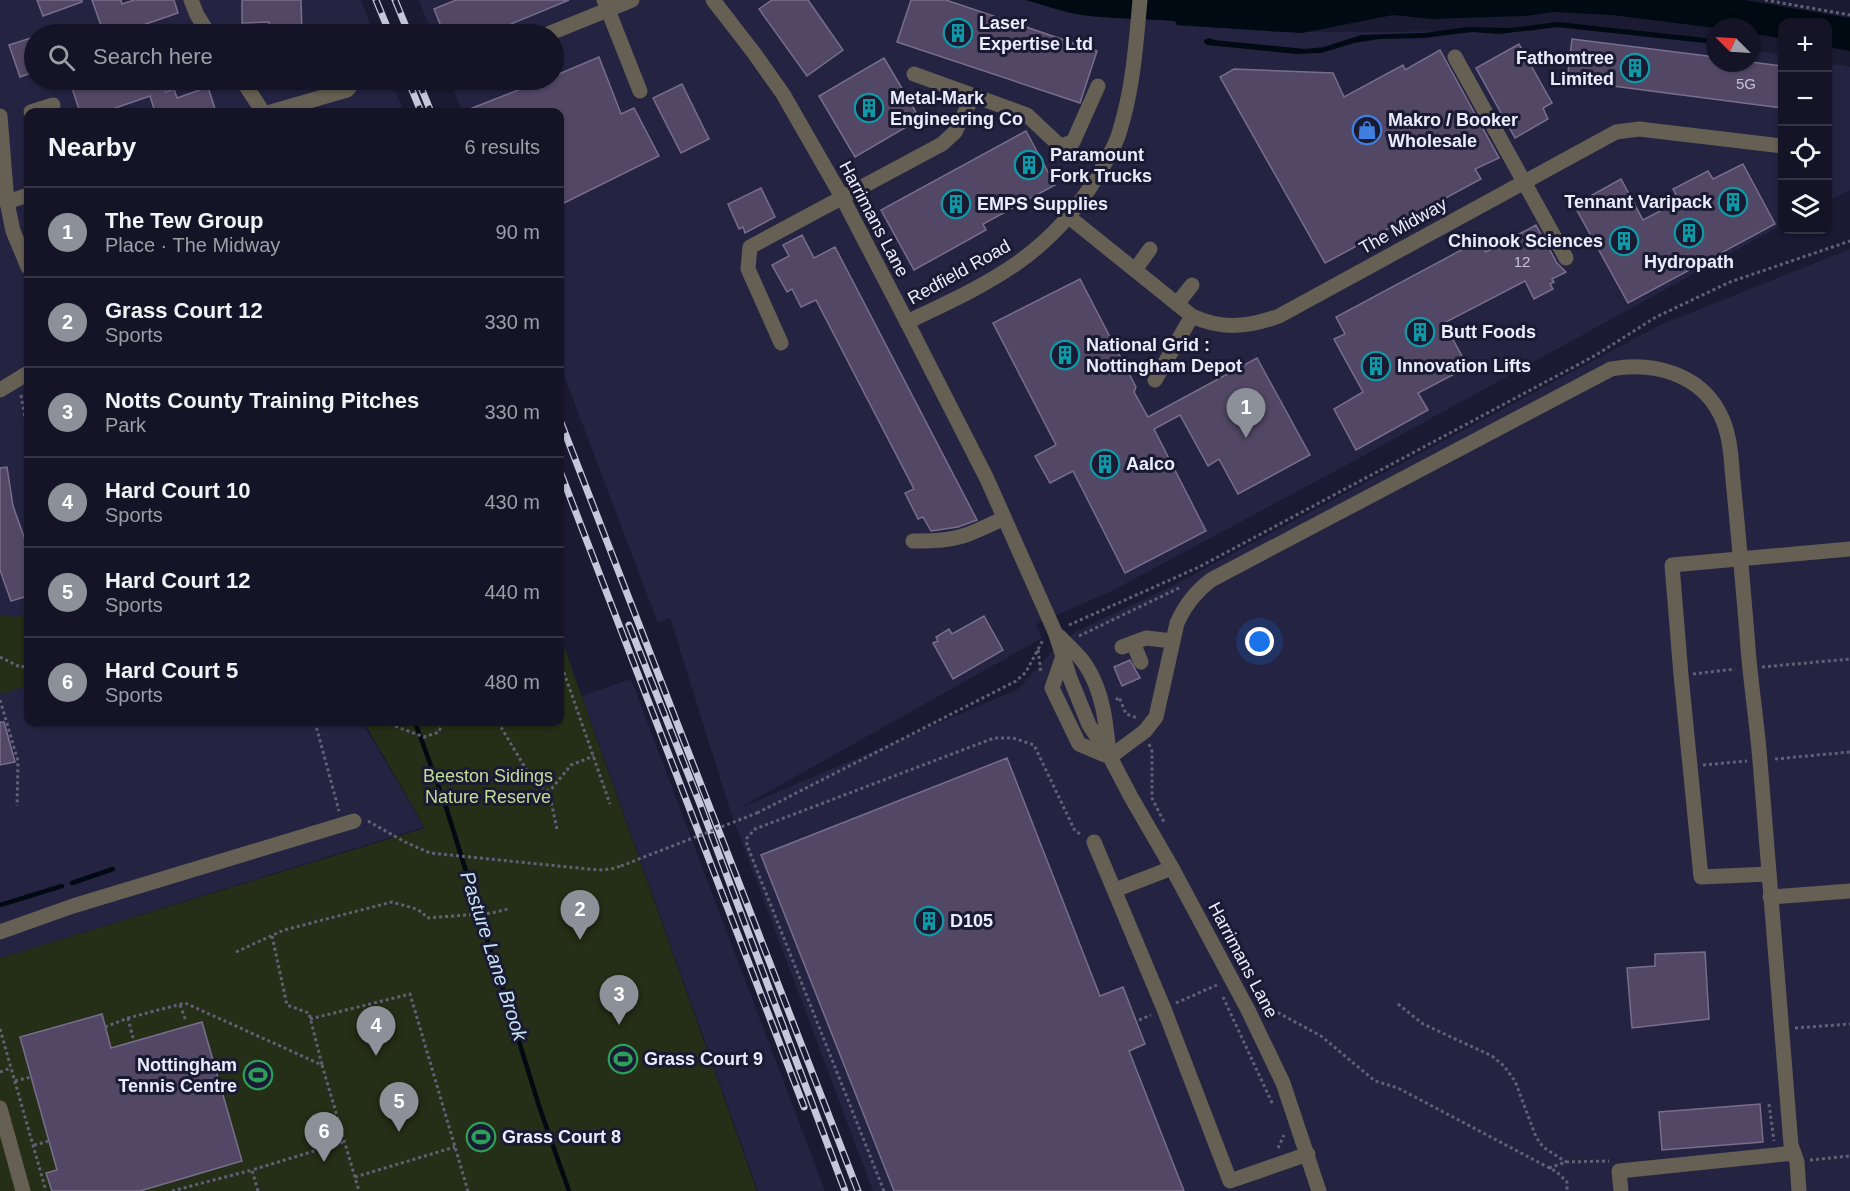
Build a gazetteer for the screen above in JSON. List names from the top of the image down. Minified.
{"streets":{"street":["Harrimans Lane","The Midway","Redfield Road"]},"crossings":[["Harrimans Lane","Redfield Road"],["The Midway","Redfield Road"]],"water":["Pasture Lane Brook"],"parks":["Beeston Sidings Nature Reserve"],"places":{"building":["Laser Expertise Ltd","Fathomtree Limited","Metal-Mark Engineering Co","Paramount Fork Trucks","Tennant Varipack","EMPS Supplies","Hydropath","Chinook Sciences","Butt Foods","National Grid : Nottingham Depot","Innovation Lifts","Aalco","D105"],"shop":["Makro / Booker Wholesale"],"sports":["Grass Court 9","Nottingham Tennis Centre","Grass Court 8"]},"house_numbers":["5G","12"],"north":"top left","page":{"map_buttons":["+","−"],"search":"Search here","heading":["Nearby","6 results"],"list":[{"mark":"1","name":"The Tew Group","note":"Place · The Midway","value":"90 m"},{"mark":"2","name":"Grass Court 12","note":"Sports","value":"330 m"},{"mark":"3","name":"Notts County Training Pitches","note":"Park","value":"330 m"},{"mark":"4","name":"Hard Court 10","note":"Sports","value":"430 m"},{"mark":"5","name":"Hard Court 12","note":"Sports","value":"440 m"},{"mark":"6","name":"Hard Court 5","note":"Sports","value":"480 m"}],"pins":["1","2","3","4","5","6"]}}
